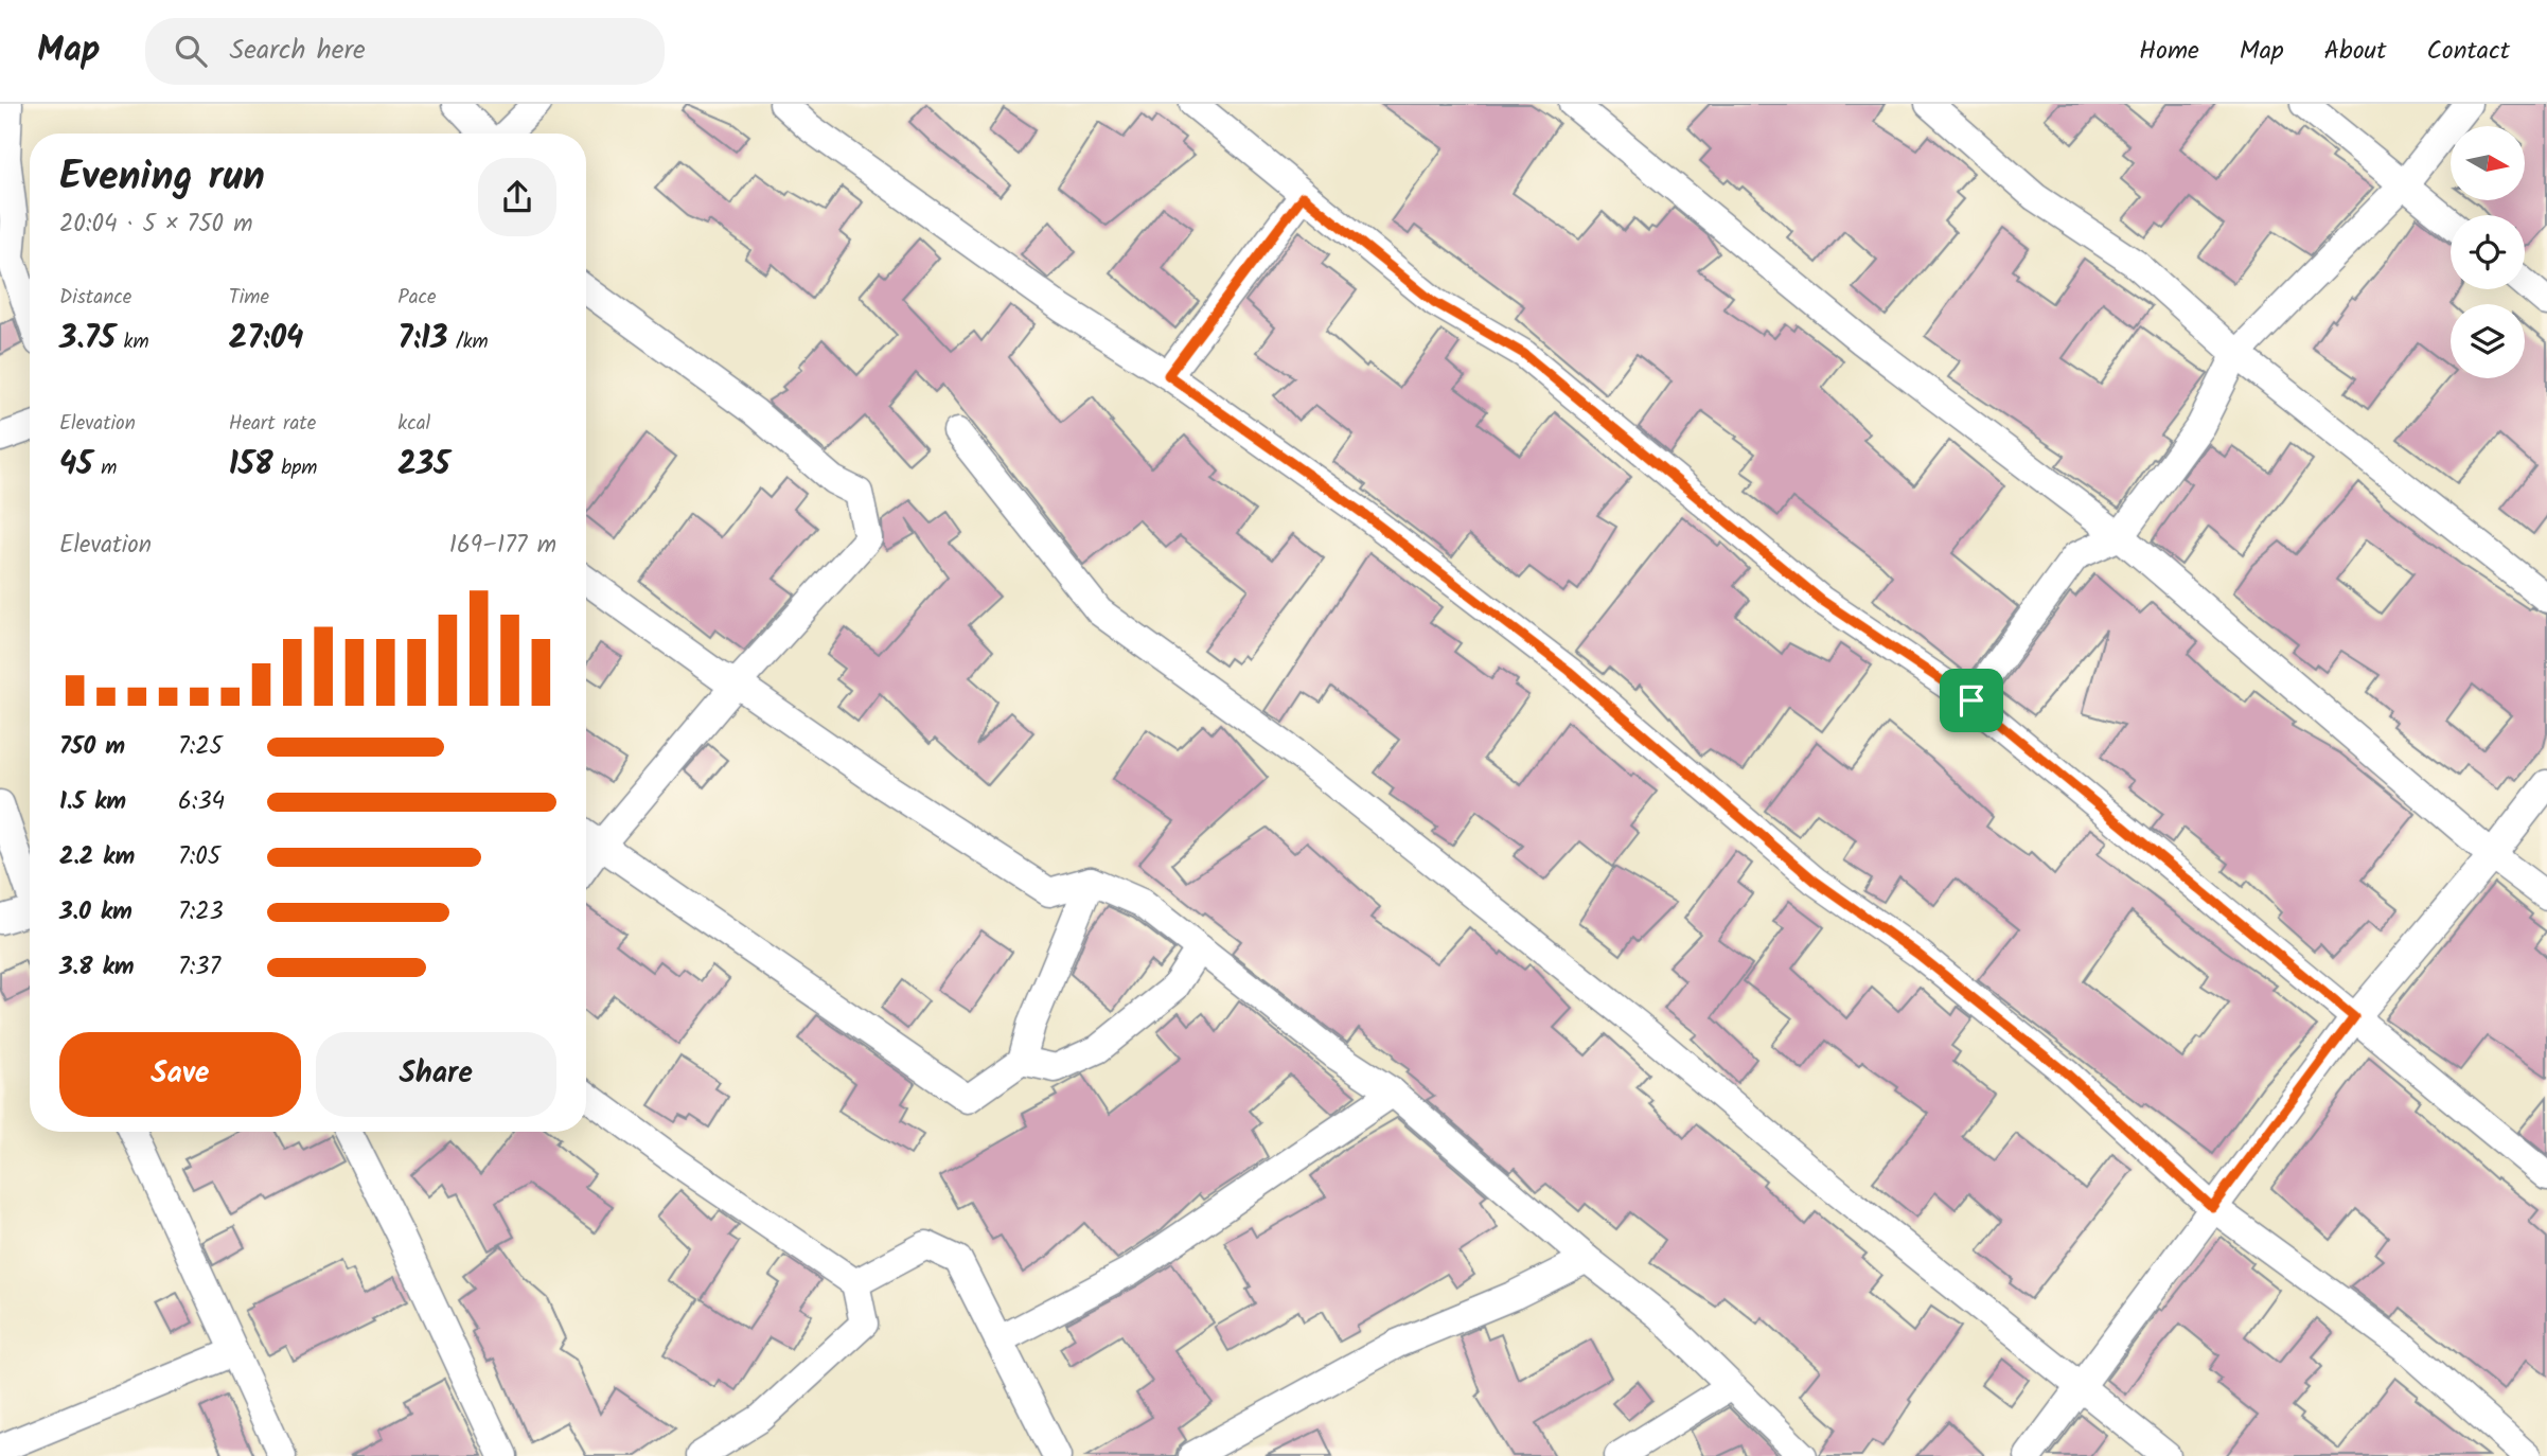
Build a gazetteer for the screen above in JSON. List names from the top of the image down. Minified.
{"north":"right","page":{"header":"Map","search":"Search here","nav":["Home","Map","About","Contact"],"heading":["Evening run","20:04 · 5 × 750 m"],"stats":[["Distance","3.75 km"],["Time","27:04"],["Pace","7:13 /km"],["Elevation","45 m"],["Heart rate","158 bpm"],["kcal","235"]],"chart":["Elevation","169–177 m"],"list":[{"name":"750 m","note":"7:25"},{"name":"1.5 km","note":"6:34"},{"name":"2.2 km","note":"7:05"},{"name":"3.0 km","note":"7:23"},{"name":"3.8 km","note":"7:37"}],"buttons":["Save","Share"]}}
